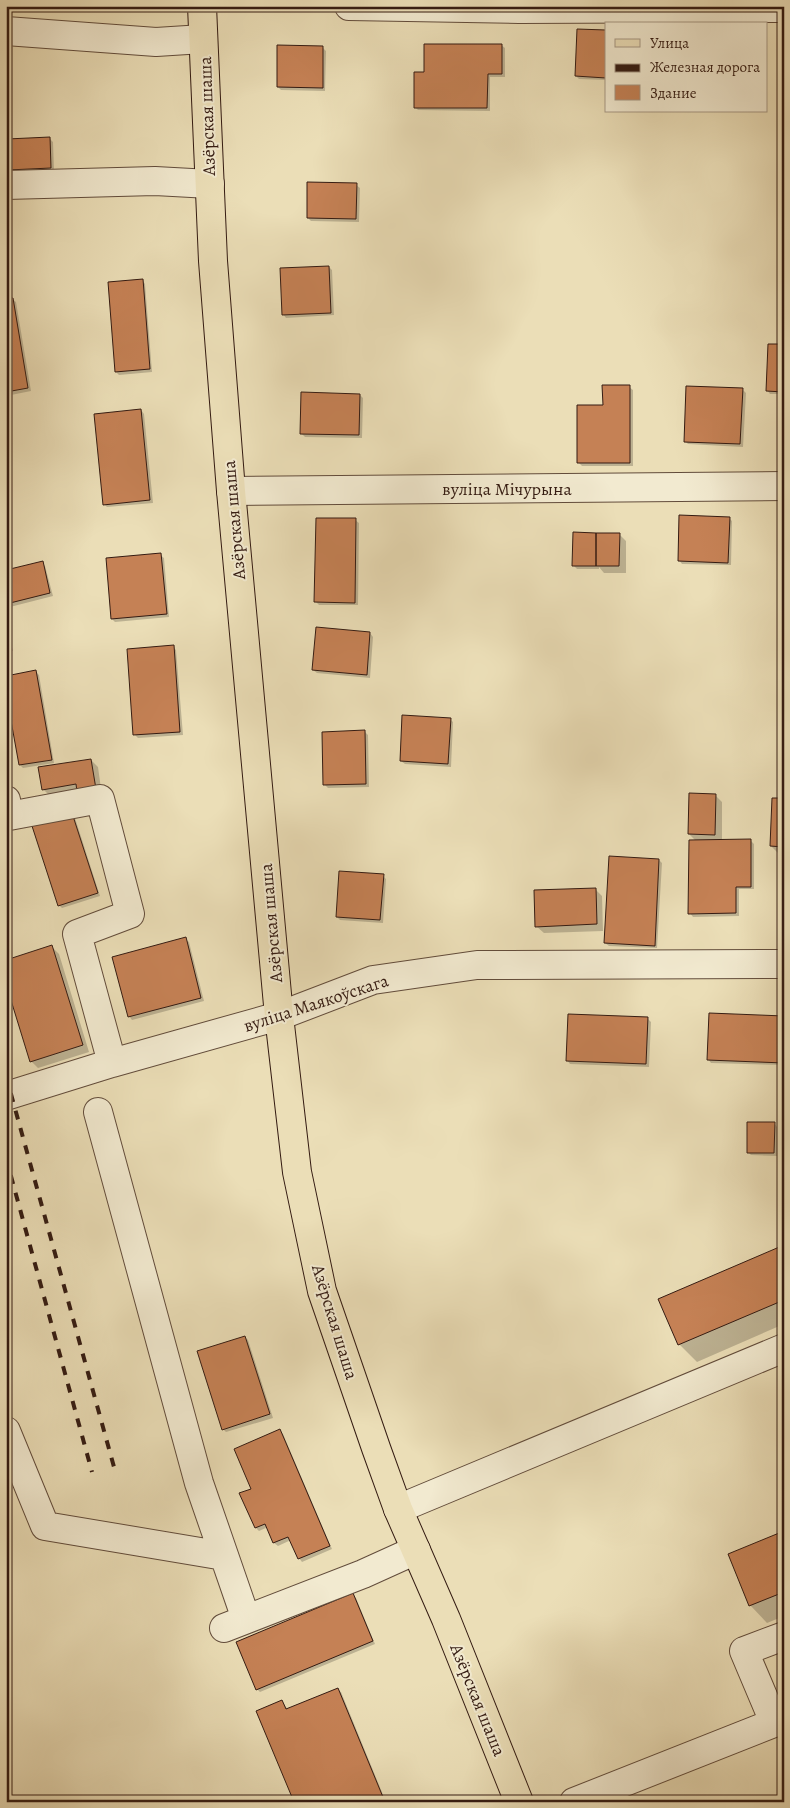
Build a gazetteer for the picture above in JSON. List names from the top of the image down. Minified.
{"streets":{"main road":["Азёрская шаша"],"street":["вуліца Мічурына","вуліца Маякоўскага"]},"crossings":[["Азёрская шаша","вуліца Мічурына"],["Азёрская шаша","вуліца Маякоўскага"]],"legend":["Улица","Железная дорога","Здание"]}
